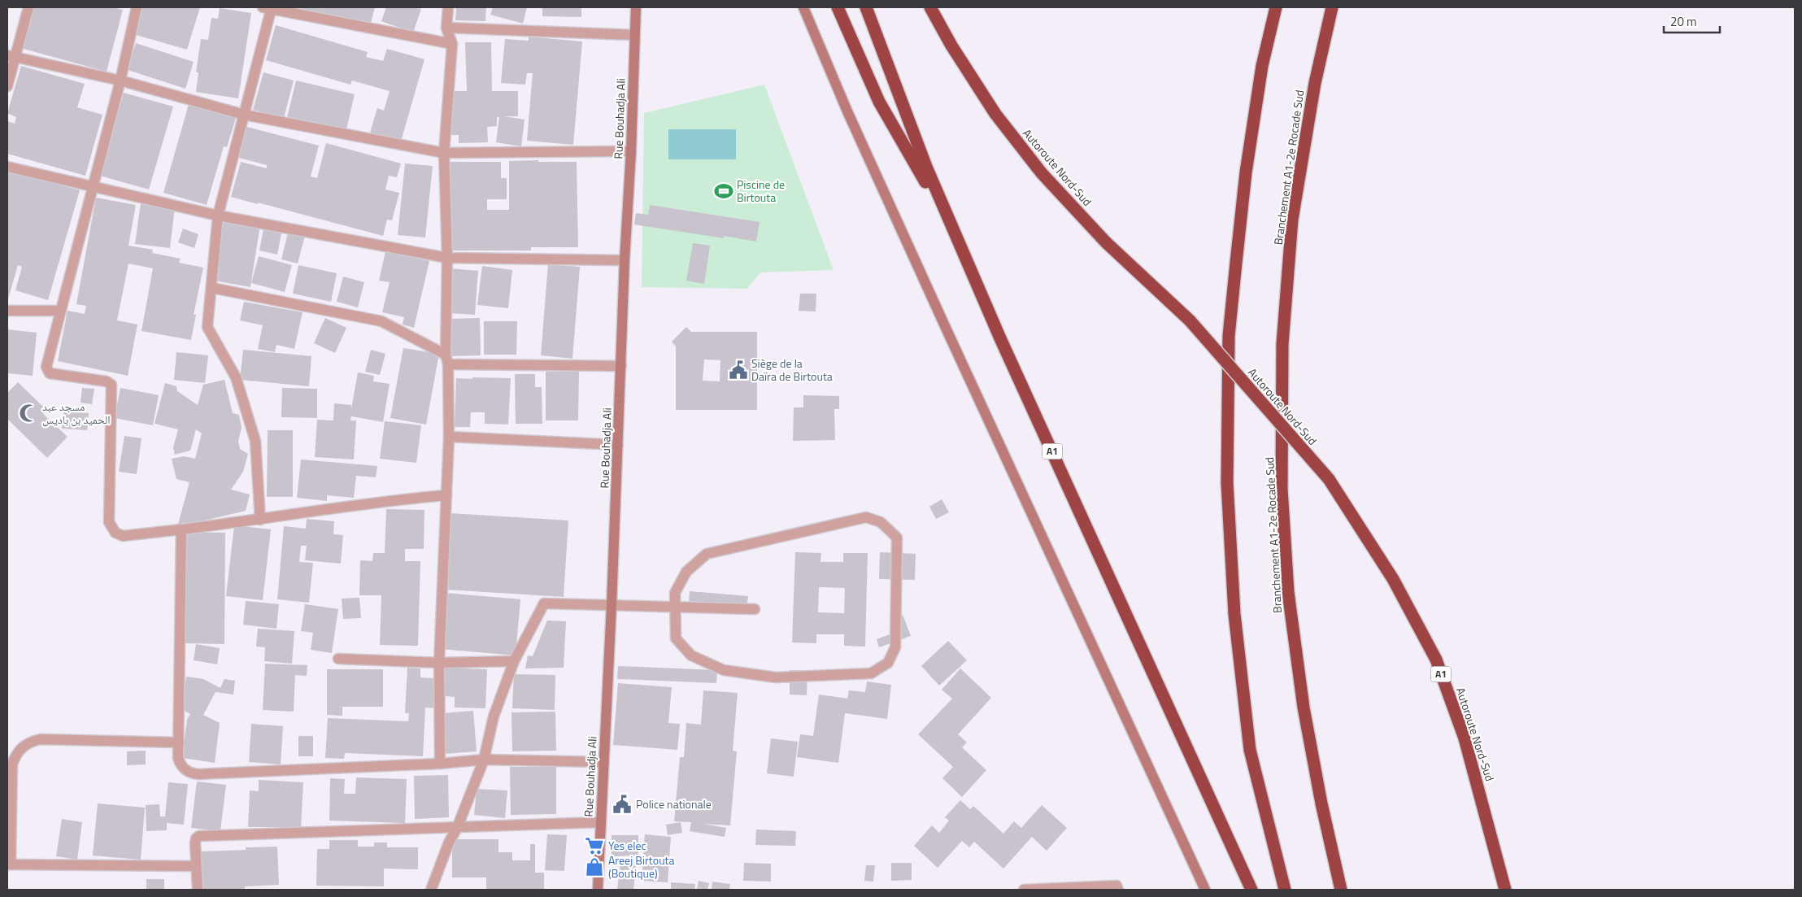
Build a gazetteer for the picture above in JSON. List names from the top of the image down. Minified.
{"streets":{"highway":["Autoroute Nord-Sud","Branchement A1-2e Rocade Sud","A1"],"main road":["Rue Bouhadja Ali"]},"places":{"sports":["Piscine de Birtouta"],"public building":["Siège de la Daïra de Birtouta","Police nationale"],"mosque":["مسجد عبد الحميد بن باديس"],"supermarket":["Yes elec"],"shop":["Areej Birtouta (Boutique)"]},"scale_bar":"20 m"}
